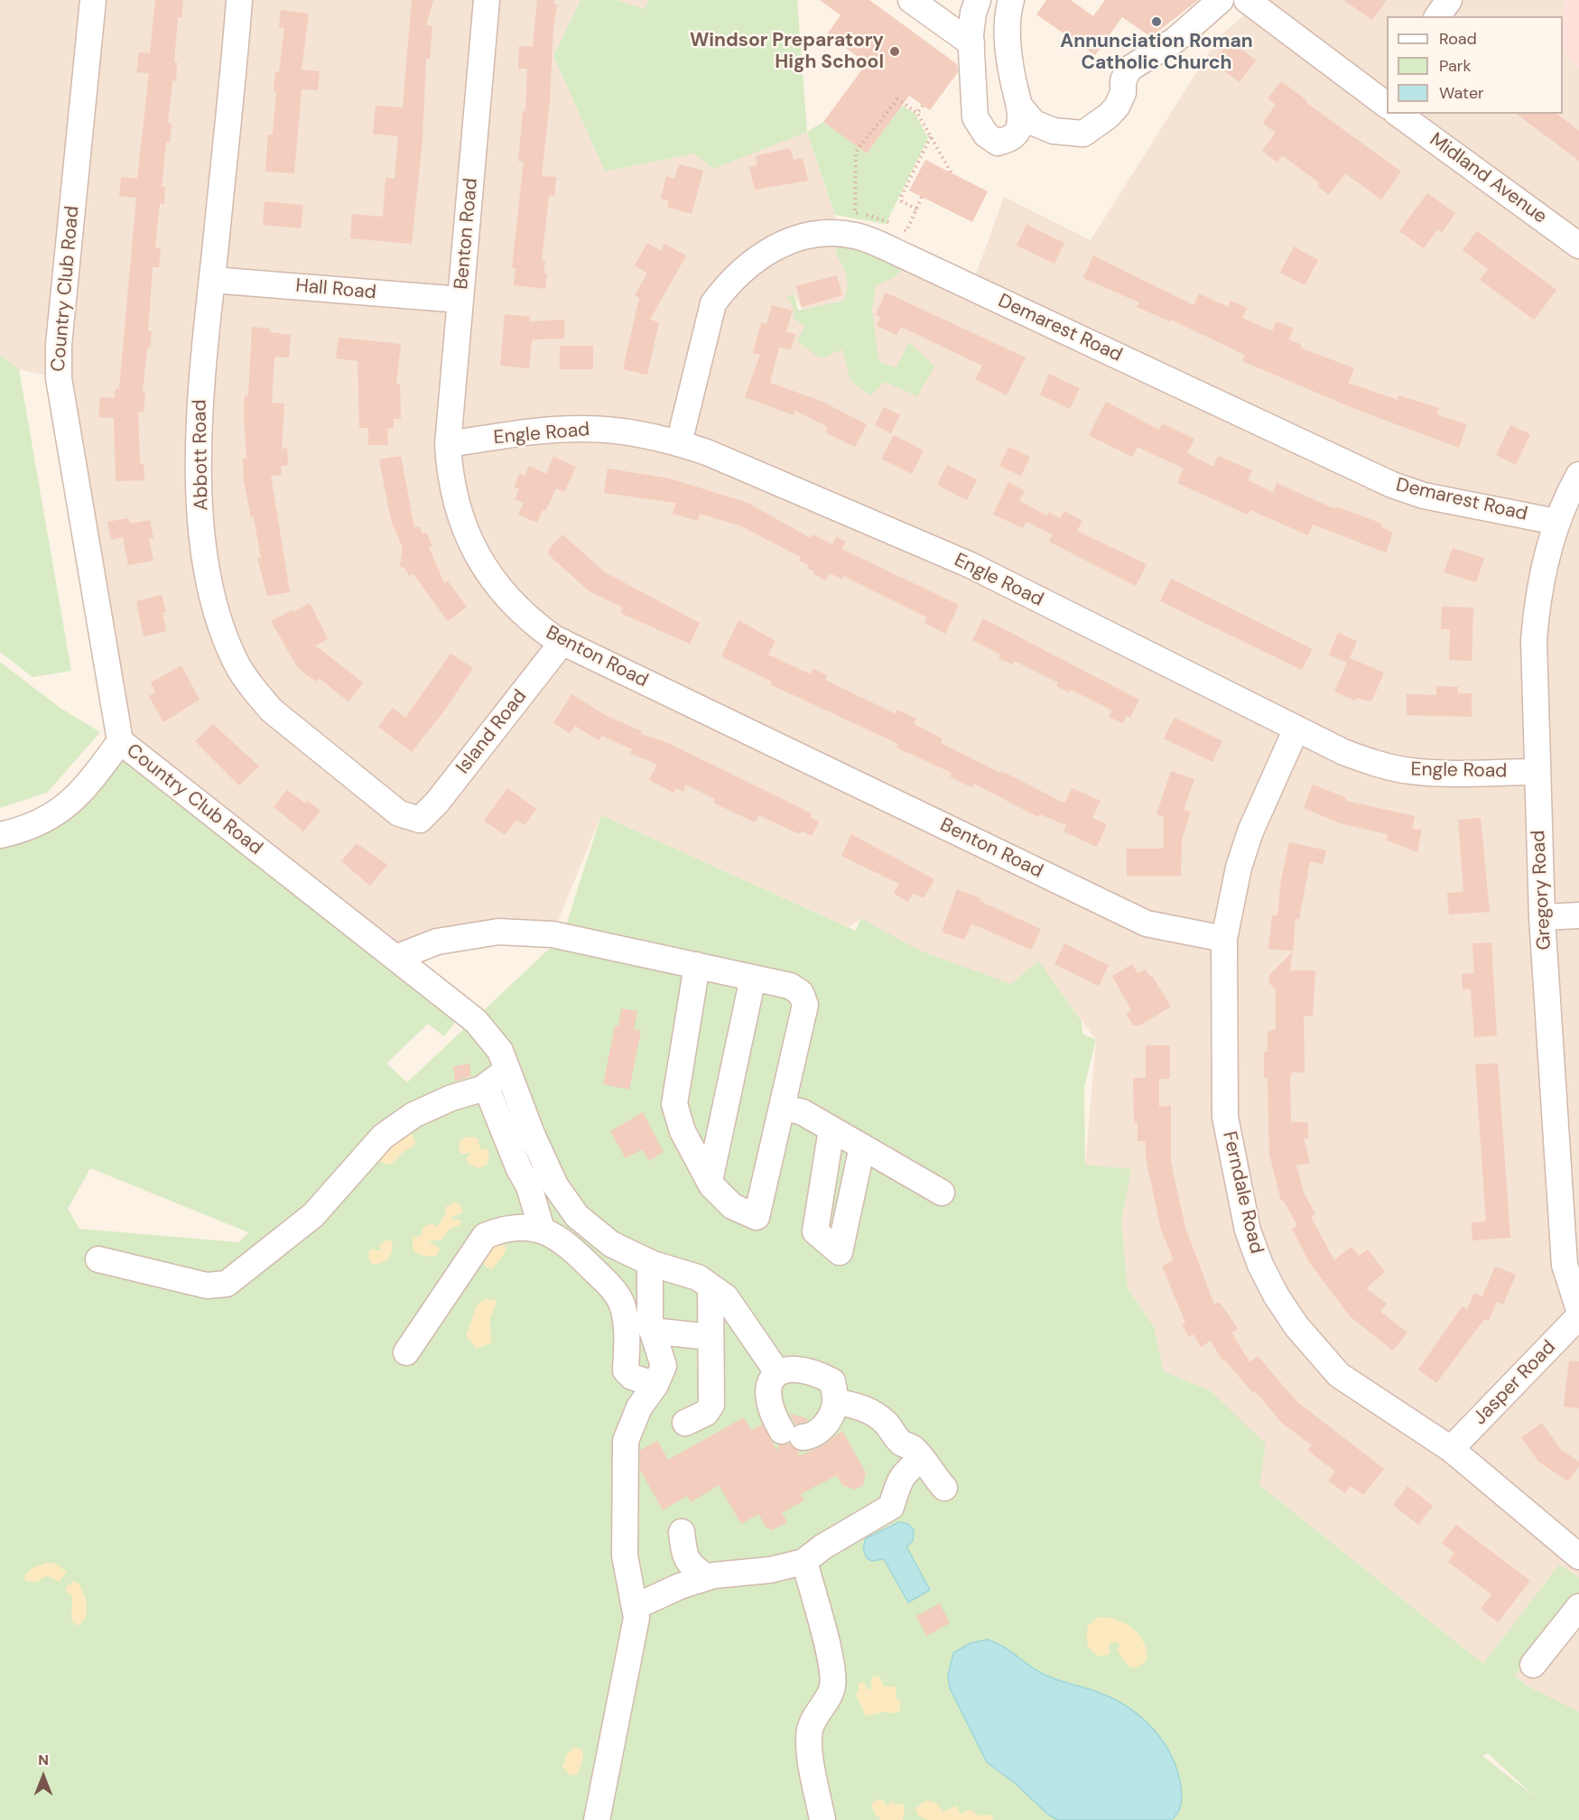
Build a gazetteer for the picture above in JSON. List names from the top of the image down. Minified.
{"streets":{"street":["Midland Avenue","Benton Road","Country Club Road","Hall Road","Demarest Road","Engle Road","Abbott Road","Island Road","Gregory Road","Ferndale Road","Jasper Road"]},"crossings":[["Benton Road","Hall Road"],["Benton Road","Engle Road"],["Benton Road","Island Road"],["Benton Road","Ferndale Road"],["Hall Road","Abbott Road"],["Demarest Road","Engle Road"],["Demarest Road","Gregory Road"],["Engle Road","Gregory Road"],["Engle Road","Ferndale Road"],["Abbott Road","Island Road"],["Ferndale Road","Jasper Road"]],"places":["Annunciation Roman Catholic Church","Windsor Preparatory High School"],"legend":["Road","Park","Water"],"north":"top"}
